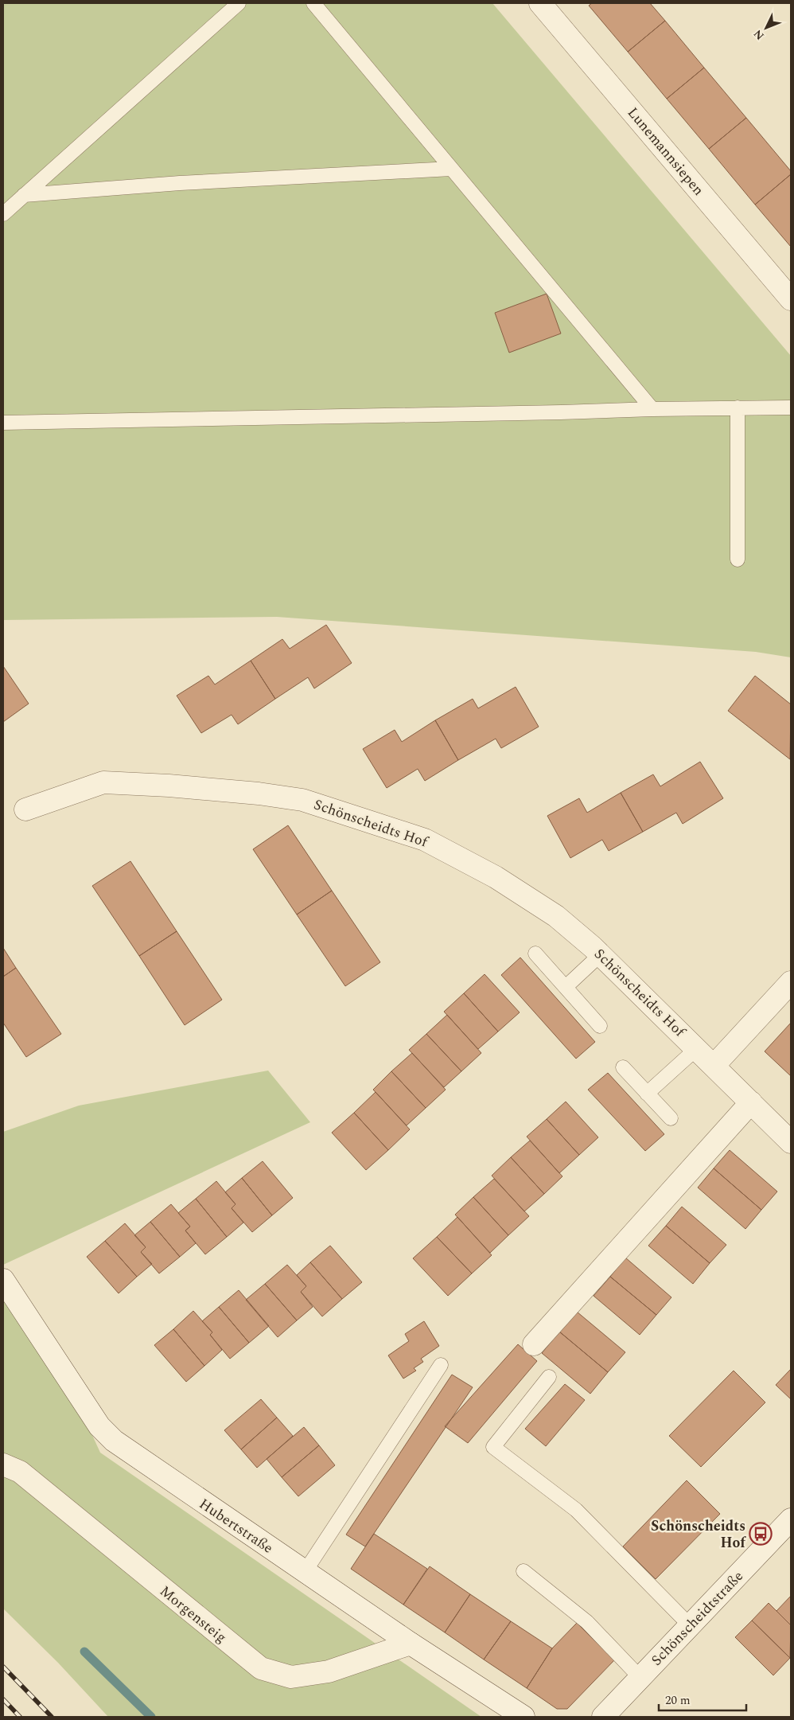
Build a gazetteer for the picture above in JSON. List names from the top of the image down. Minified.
{"streets":{"street":["Lunemannsiepen","Schönscheidts Hof","Hubertstraße","Morgensteig","Schönscheidtstraße"]},"crossings":[["Hubertstraße","Morgensteig"]],"places":{"bus stop":["Schönscheidts Hof"]},"scale_bar":"20 m","north":"bottom left"}
